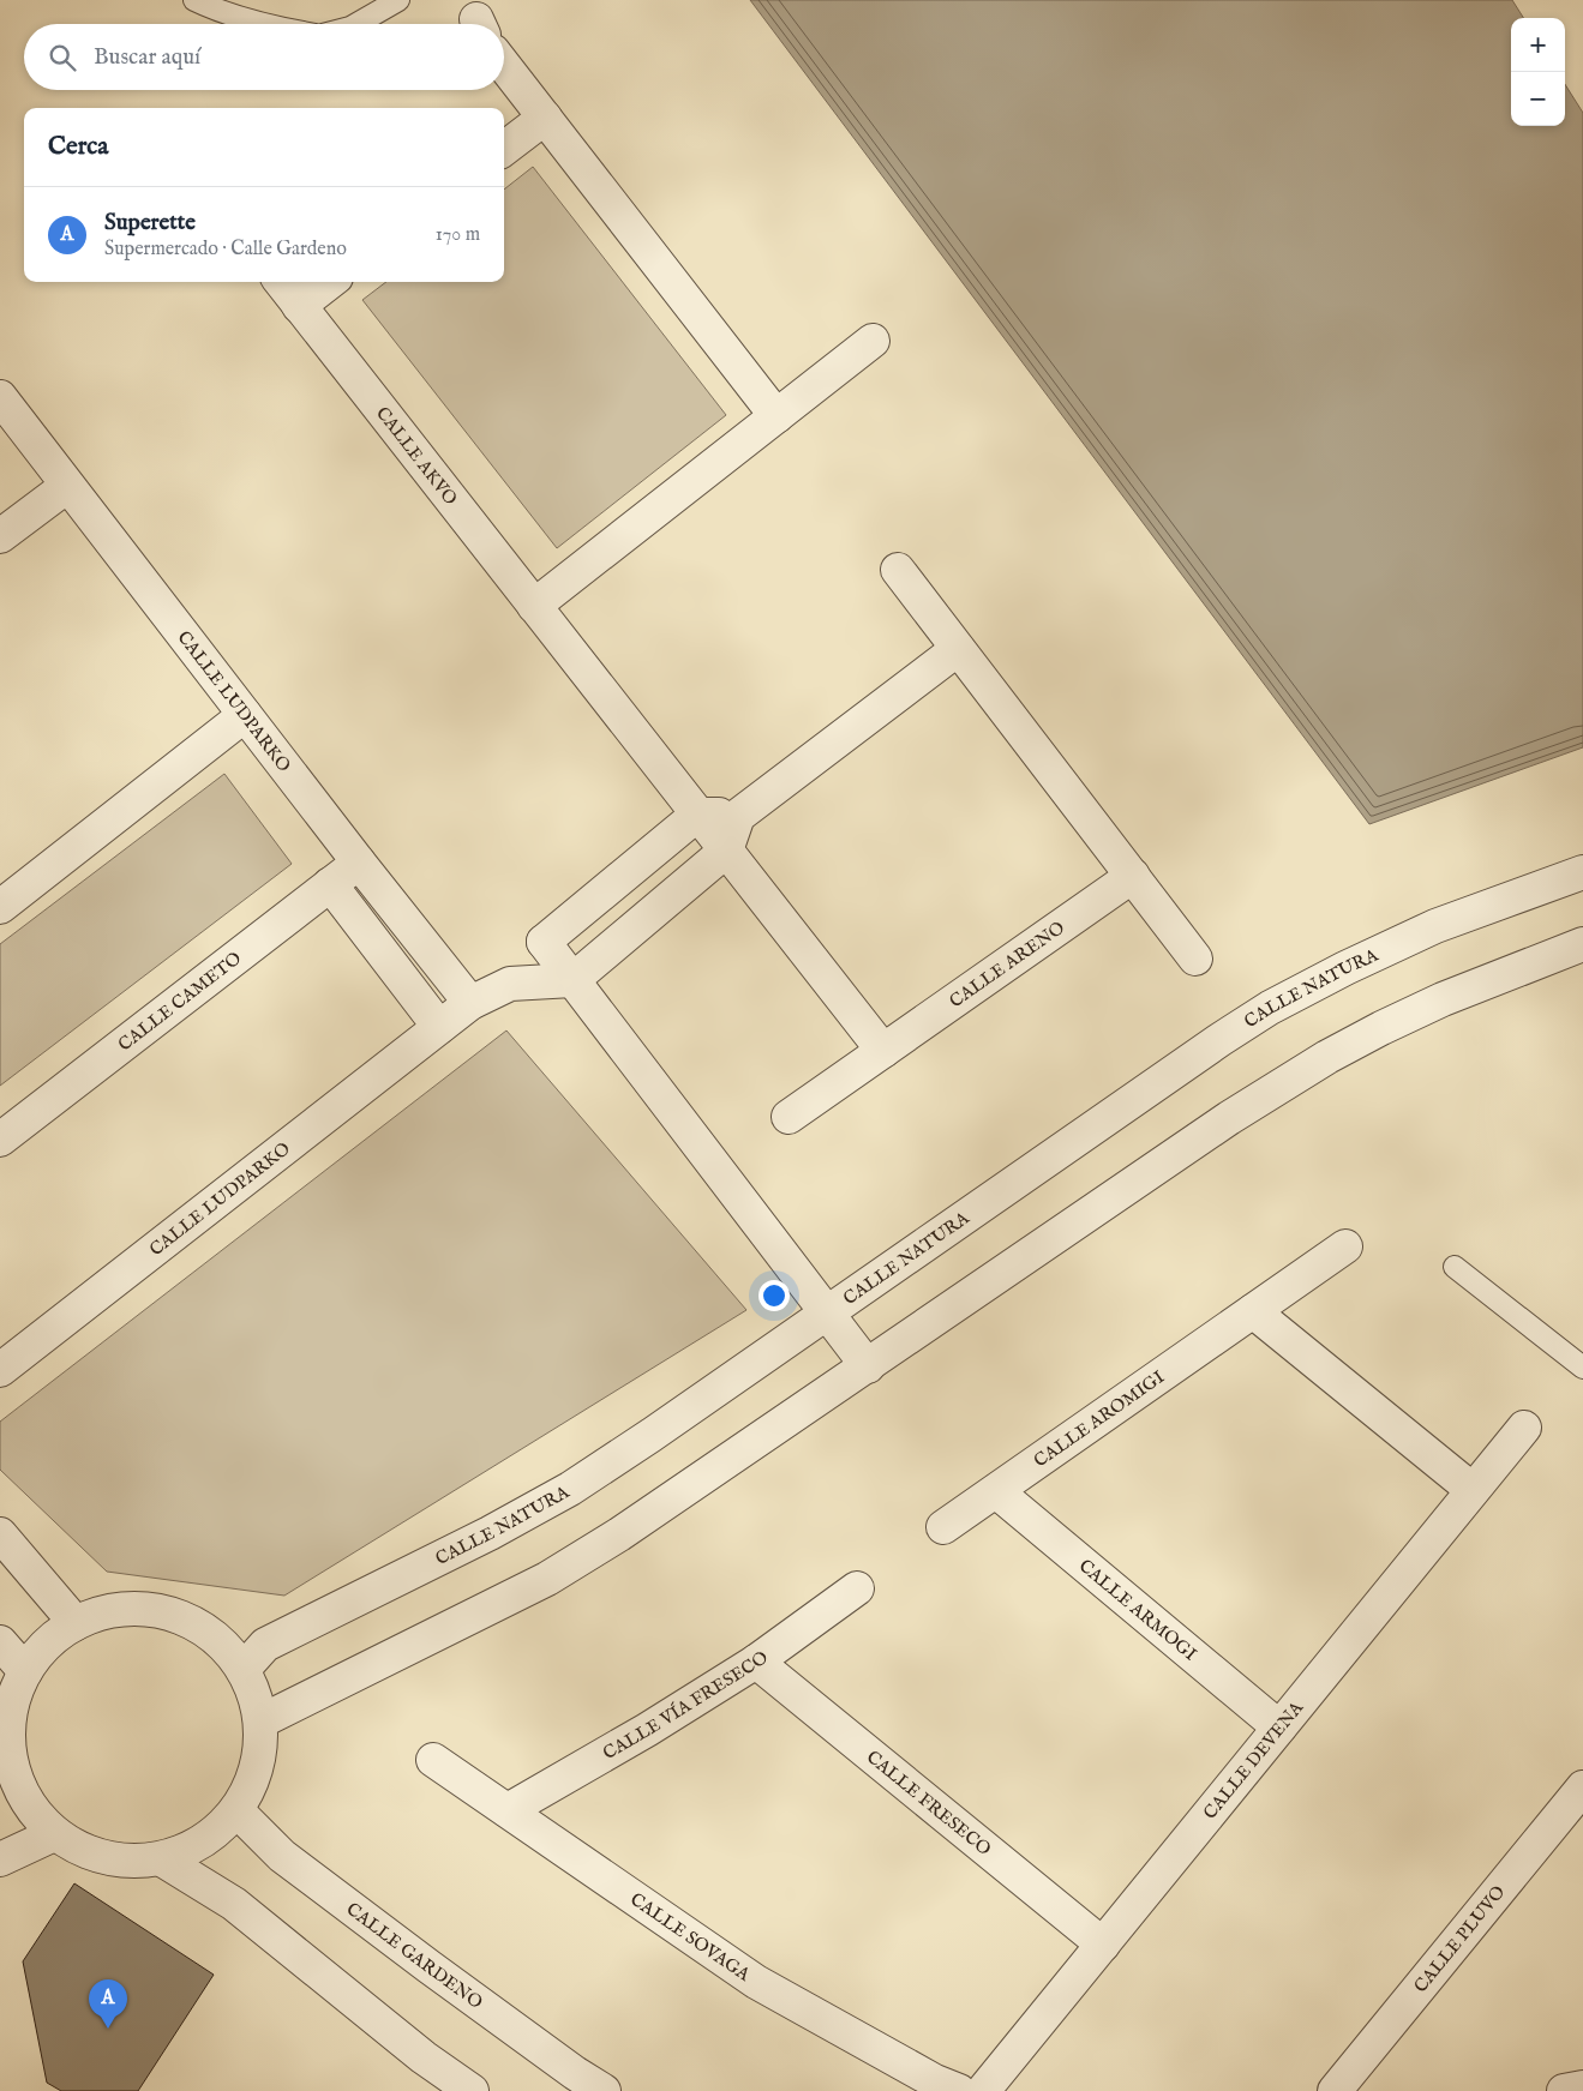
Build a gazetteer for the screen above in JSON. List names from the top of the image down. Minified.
{"streets":{"street":["CALLE AKVO","CALLE LUDPARKO","CALLE ARENO","CALLE NATURA","CALLE CAMETO","CALLE AROMIGI","CALLE ARMOGI","CALLE VÍA FRESECO","CALLE DEVENA","CALLE FRESECO","CALLE SOVAGA","CALLE PLUVO","CALLE GARDENO"]},"crossings":[["CALLE LUDPARKO","CALLE CAMETO"],["CALLE AROMIGI","CALLE ARMOGI"],["CALLE ARMOGI","CALLE DEVENA"],["CALLE VÍA FRESECO","CALLE FRESECO"],["CALLE VÍA FRESECO","CALLE SOVAGA"],["CALLE DEVENA","CALLE FRESECO"]],"page":{"map_buttons":["+","−"],"search":"Buscar aquí","heading":"Cerca","list":[{"mark":"A","name":"Superette","note":"Supermercado · Calle Gardeno","value":"170 m"}],"pins":"A"}}
